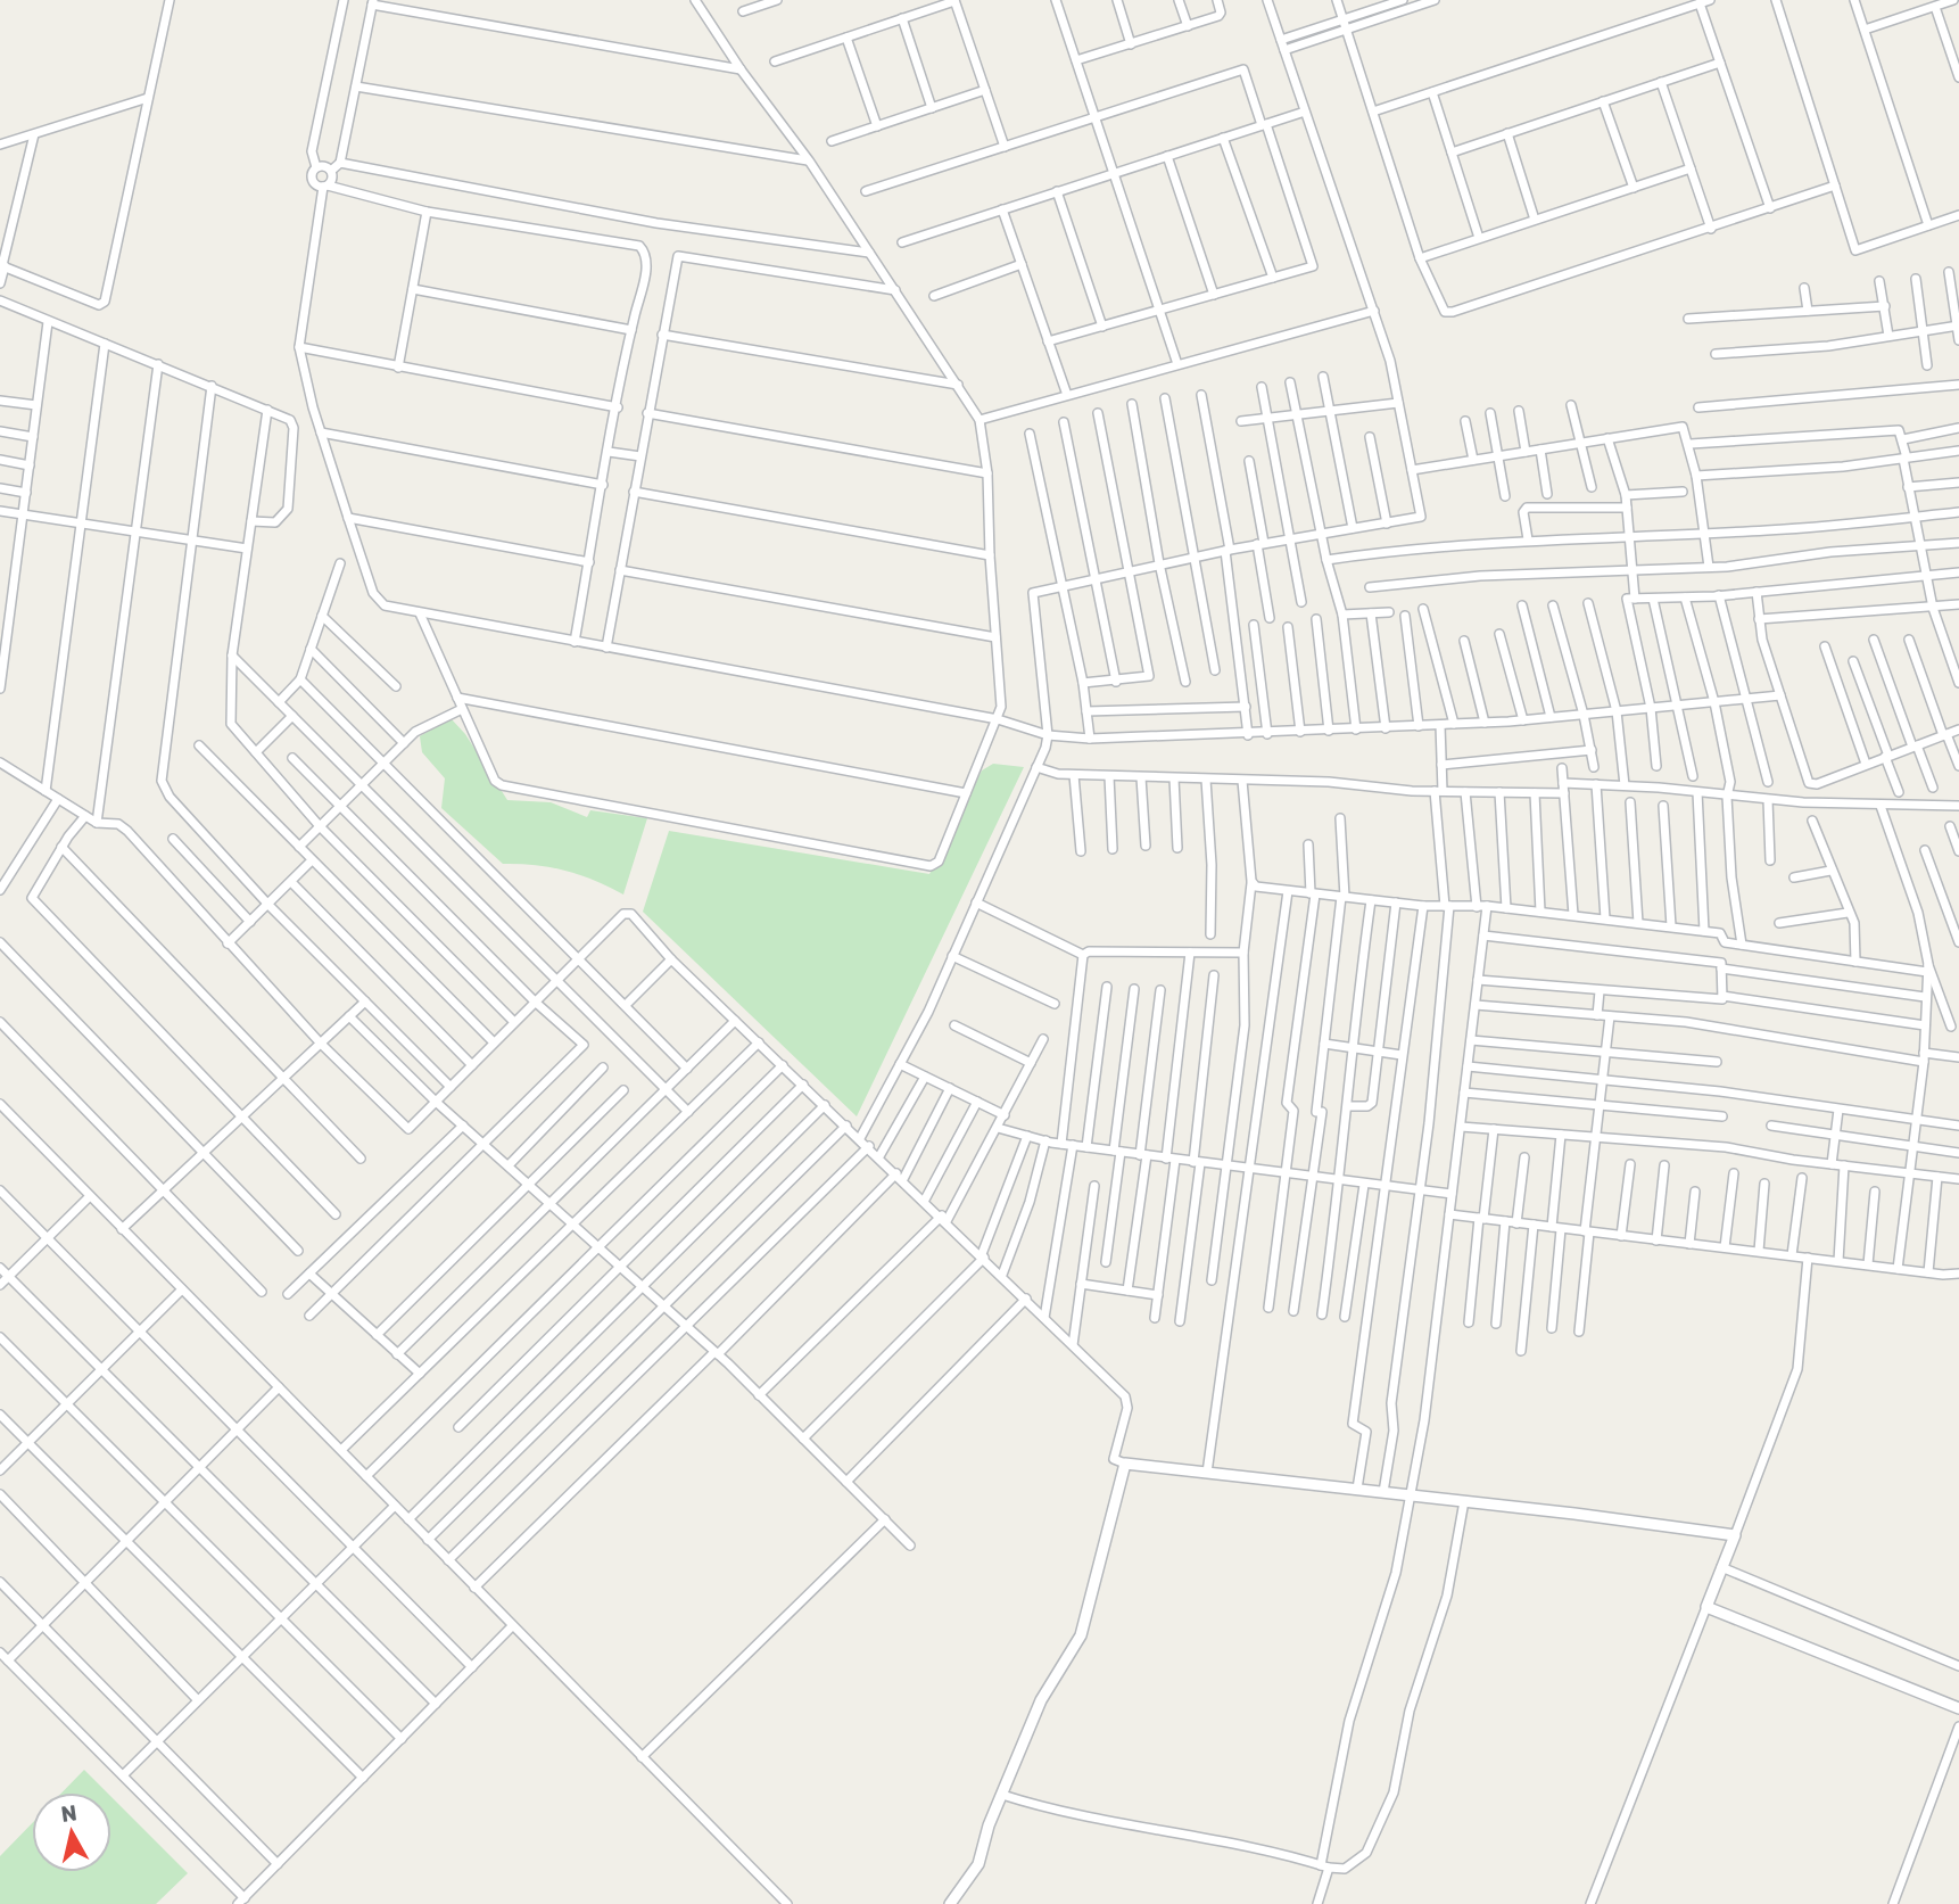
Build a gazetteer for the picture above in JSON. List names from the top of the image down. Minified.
{"north":"top"}
